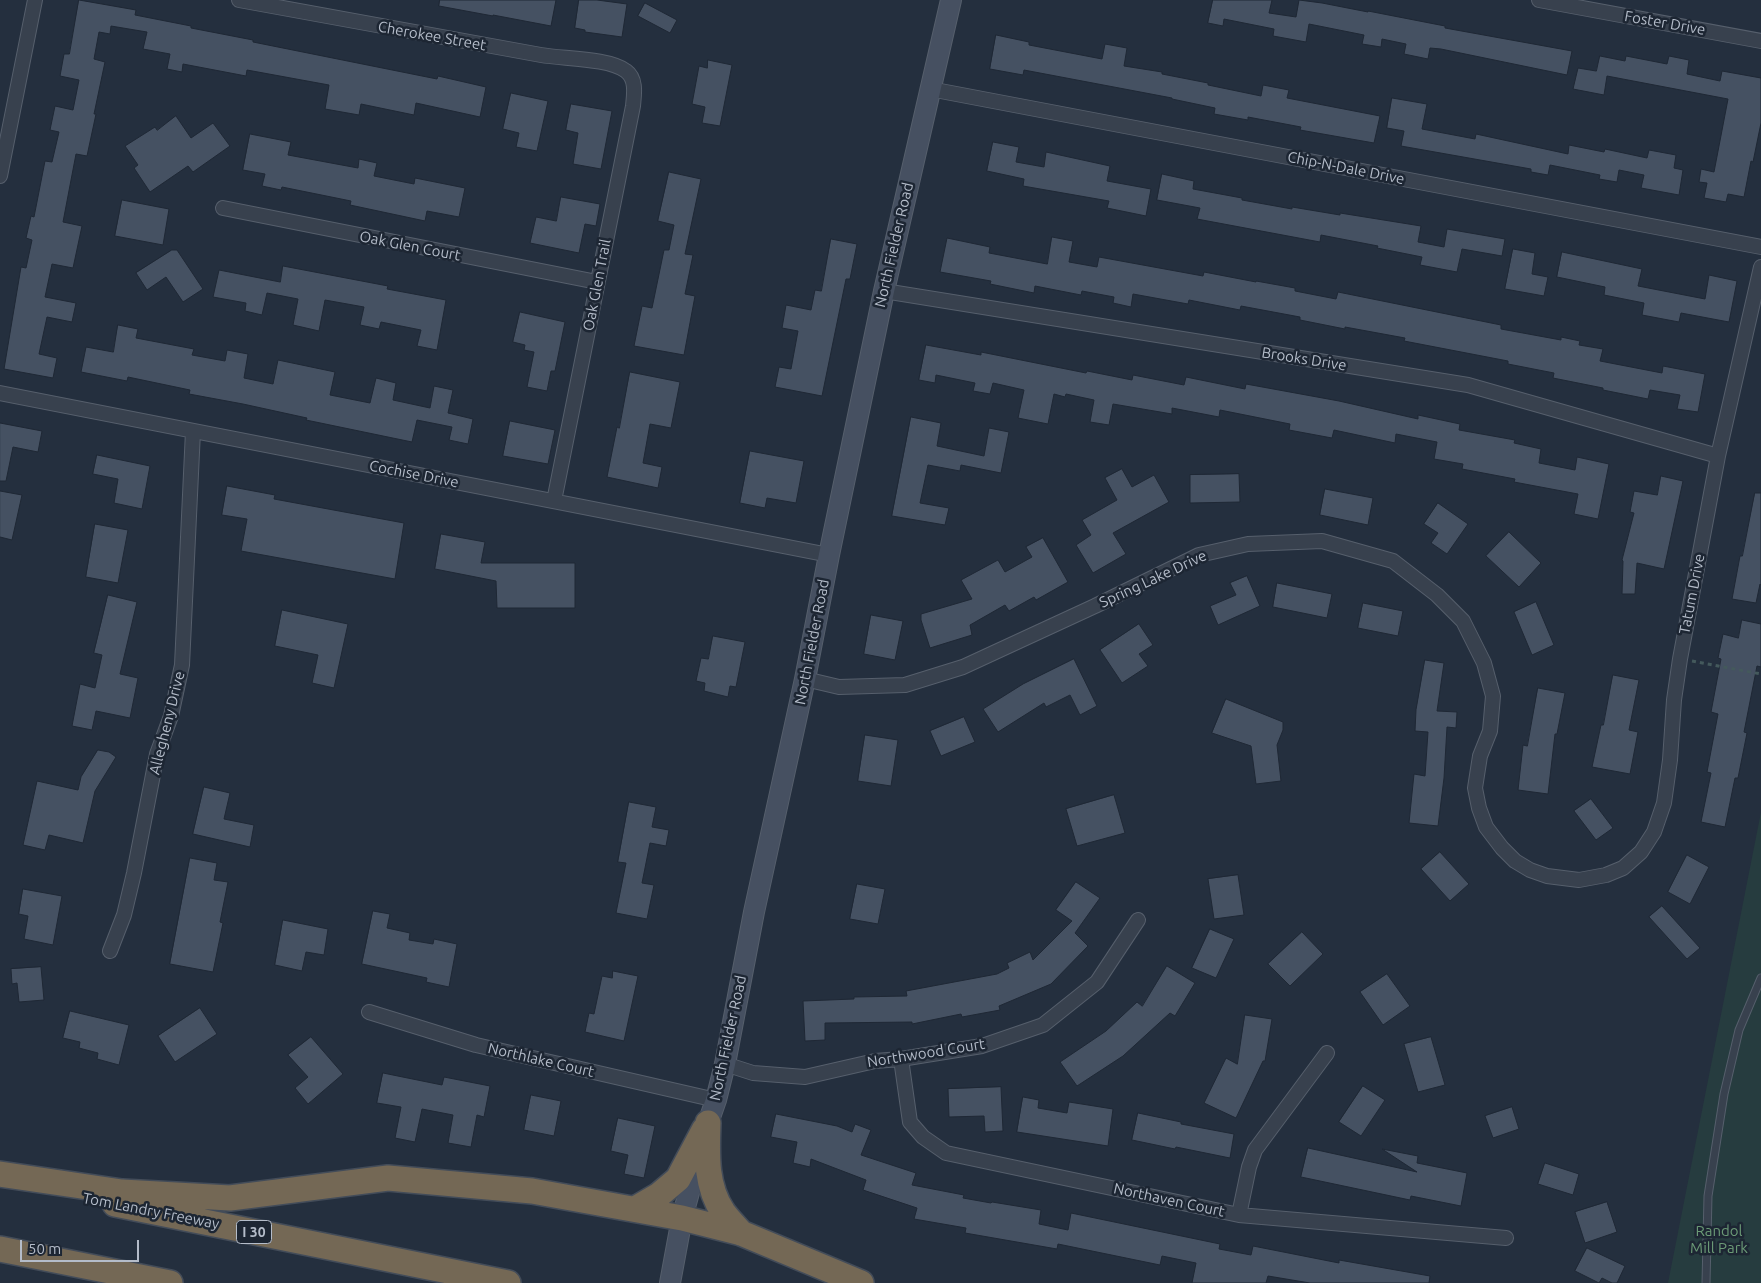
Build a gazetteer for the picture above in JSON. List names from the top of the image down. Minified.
{"streets":{"highway":["Tom Landry Freeway","I 30"],"main road":["North Fielder Road"],"street":["Foster Drive","Cherokee Street","Chip-N-Dale Drive","Oak Glen Court","Oak Glen Trail","Brooks Drive","Cochise Drive","Spring Lake Drive","Tatum Drive","Allegheny Drive","Northwood Court","Northlake Court","Northaven Court"]},"crossings":[["Cherokee Street","Oak Glen Trail"],["Chip-N-Dale Drive","North Fielder Road"],["North Fielder Road","Brooks Drive"],["North Fielder Road","Cochise Drive"],["North Fielder Road","Spring Lake Drive"],["North Fielder Road","Northwood Court"],["North Fielder Road","Northlake Court"],["Oak Glen Court","Oak Glen Trail"],["Oak Glen Trail","Cochise Drive"],["Brooks Drive","Tatum Drive"],["Cochise Drive","Allegheny Drive"],["Spring Lake Drive","Tatum Drive"],["Northwood Court","Northaven Court"]],"parks":["Randol Mill Park"],"scale_bar":"50 m"}
